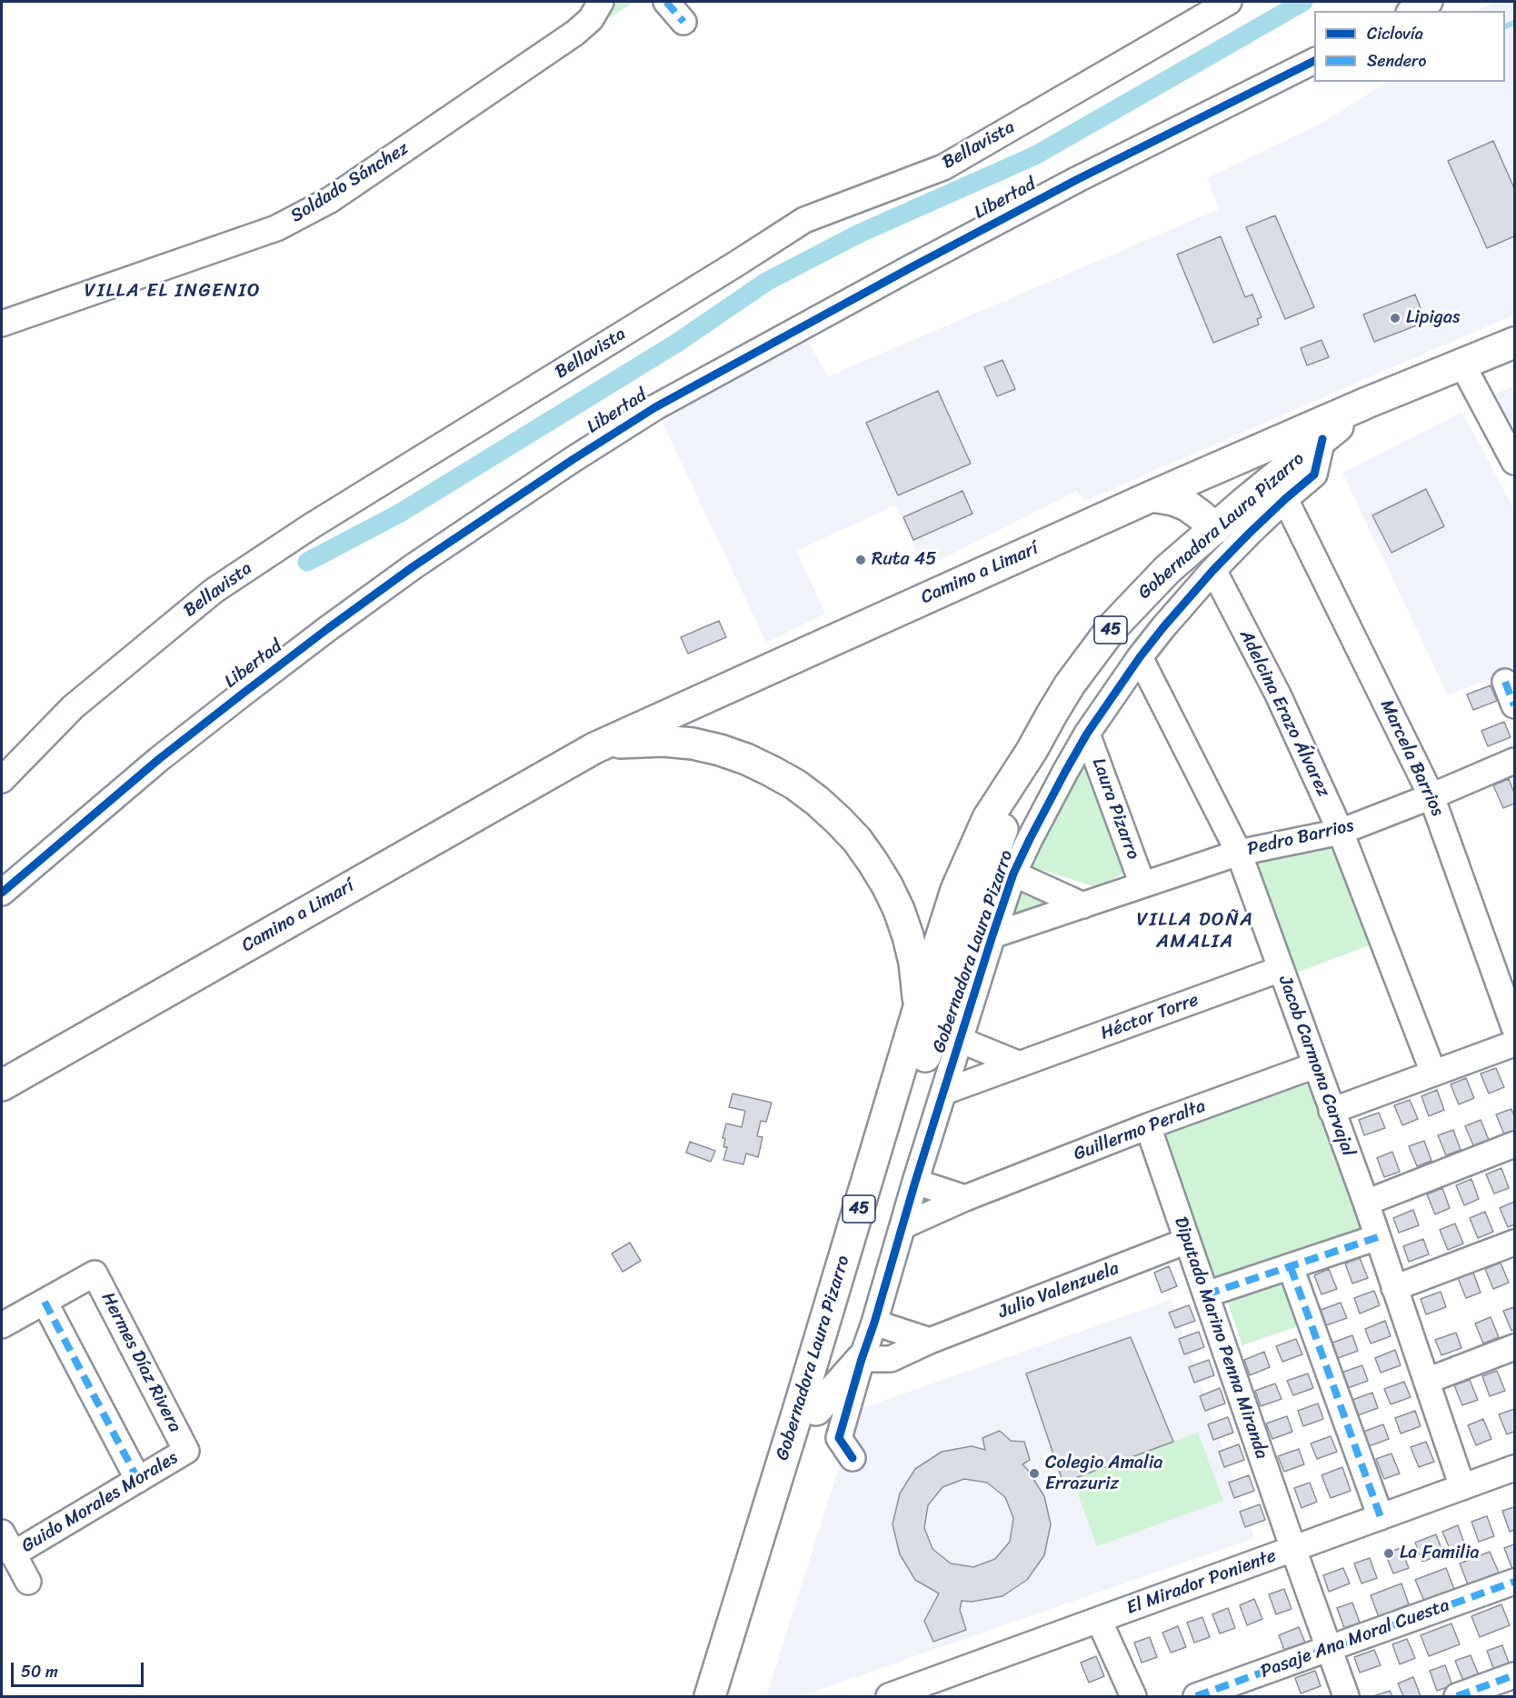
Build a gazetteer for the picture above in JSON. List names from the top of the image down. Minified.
{"streets":{"main road":["Gobernadora Laura Pizarro","Camino a Limarí","45"],"street":["Bellavista","Soldado Sánchez","Libertad","Adelcina Erazo Álvarez","Marcela Barrios","Laura Pizarro","Pedro Barrios","Héctor Torre","Jacob Carmona Carvajal","Guillermo Peralta","Julio Valenzuela","Diputado Marino Penna Miranda","Hermes Díaz Rivera","Guido Morales Morales","El Mirador Poniente","Pasaje Ana Moral Cuesta"]},"crossings":[["Gobernadora Laura Pizarro","Camino a Limarí"],["Gobernadora Laura Pizarro","Adelcina Erazo Álvarez"],["Gobernadora Laura Pizarro","Marcela Barrios"],["Gobernadora Laura Pizarro","Laura Pizarro"],["Gobernadora Laura Pizarro","Pedro Barrios"],["Gobernadora Laura Pizarro","Héctor Torre"],["Gobernadora Laura Pizarro","Jacob Carmona Carvajal"],["Gobernadora Laura Pizarro","Guillermo Peralta"],["Gobernadora Laura Pizarro","Julio Valenzuela"],["Adelcina Erazo Álvarez","Pedro Barrios"],["Marcela Barrios","Pedro Barrios"],["Laura Pizarro","Pedro Barrios"],["Pedro Barrios","Jacob Carmona Carvajal"],["Héctor Torre","Jacob Carmona Carvajal"],["Jacob Carmona Carvajal","Guillermo Peralta"],["Jacob Carmona Carvajal","El Mirador Poniente"],["Guillermo Peralta","Diputado Marino Penna Miranda"],["Julio Valenzuela","Diputado Marino Penna Miranda"],["Diputado Marino Penna Miranda","El Mirador Poniente"],["Diputado Marino Penna Miranda","Pasaje Ana Moral Cuesta"],["Hermes Díaz Rivera","Guido Morales Morales"]],"districts":["VILLA EL INGENIO","VILLA DOÑA AMALIA"],"places":["Lipigas","Ruta 45","Colegio Amalia Errazuriz","La Familia"],"legend":["Ciclovía","Sendero"],"scale_bar":"50 m"}
